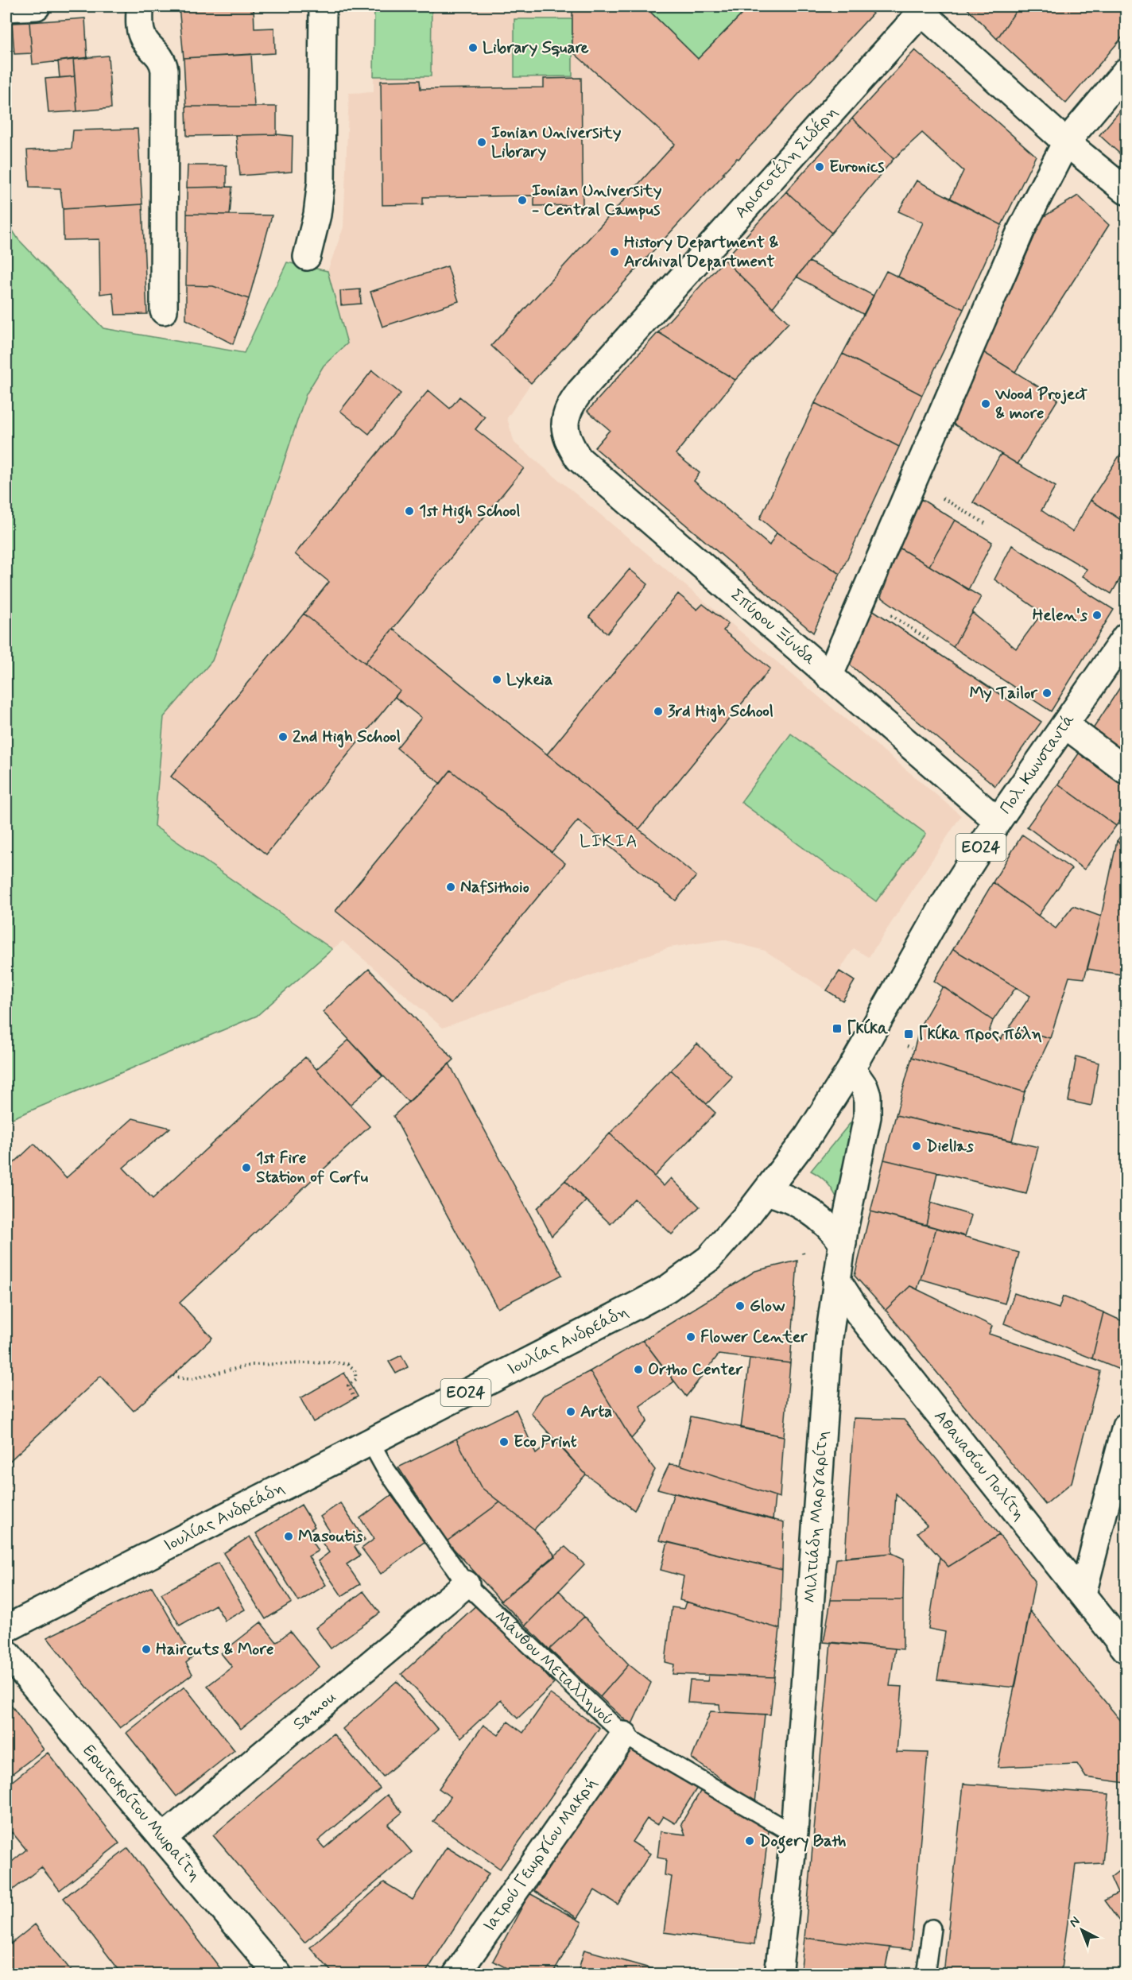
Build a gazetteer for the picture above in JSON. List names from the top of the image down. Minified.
{"streets":{"street":["Αριστοτέλη Σιδέρη","Σπύρου Ξύνδα","Πολ. Κωνσταντά","ΕΟ24","Ιουλίας Ανδρεάδη","Αθανασίου Πολίτη","Μιλτιάδη Μαργαρίτη","Samou","Ερωτοκρίτου Μωραΐτη","Ιατρού Γεωργίου Μακρή"],"lane":["Μάνθου Μεταλληνού"]},"crossings":[["Αριστοτέλη Σιδέρη","Σπύρου Ξύνδα"],["Σπύρου Ξύνδα","Πολ. Κωνσταντά"],["Πολ. Κωνσταντά","Ιουλίας Ανδρεάδη"],["Πολ. Κωνσταντά","Μιλτιάδη Μαργαρίτη"],["Ιουλίας Ανδρεάδη","Μιλτιάδη Μαργαρίτη"],["Ιουλίας Ανδρεάδη","Μάνθου Μεταλληνού"],["Αθανασίου Πολίτη","Μιλτιάδη Μαργαρίτη"],["Μιλτιάδη Μαργαρίτη","Μάνθου Μεταλληνού"],["Μάνθου Μεταλληνού","Samou"],["Μάνθου Μεταλληνού","Ιατρού Γεωργίου Μακρή"],["Samou","Ερωτοκρίτου Μωραΐτη"]],"districts":["LIKIA"],"places":{"other":["Library Square","Ionian University Library","Euronics","Ionian University - Central Campus","History Department & Archival Department","Wood Project & more","1st High School","Helen's","Lykeia","My Tailor","3rd High School","2nd High School","Nafsithoio","Diellas","1st Fire Station of Corfu","Glow","Flower Center","Ortho Center","Arta","Eco Print","Masoutis","Haircuts & More","Dogery Bath"],"transit":["Γκίκα","Γκίκα προς πόλη"]},"north":"top left"}
